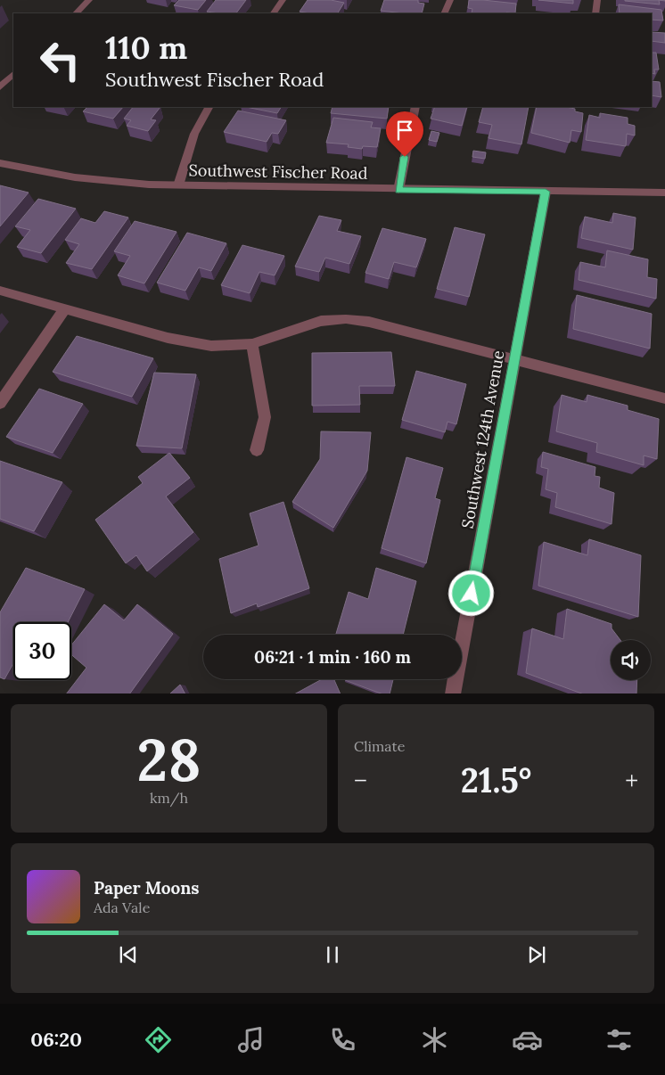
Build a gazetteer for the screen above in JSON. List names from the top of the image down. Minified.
{"streets":{"street":["Southwest Fischer Road","Southwest 124th Avenue"]},"crossings":[["Southwest Fischer Road","Southwest 124th Avenue"]],"page":{"turn":["110 m","Southwest Fischer Road"],"limit":"30","trip":"06:21 · 1 min · 160 m","tile":[["28","km/h"],"Climate"],"heat":["−","21.5°","+"],"song":["Paper Moons","Ada Vale"],"tabs":"06:20"}}
